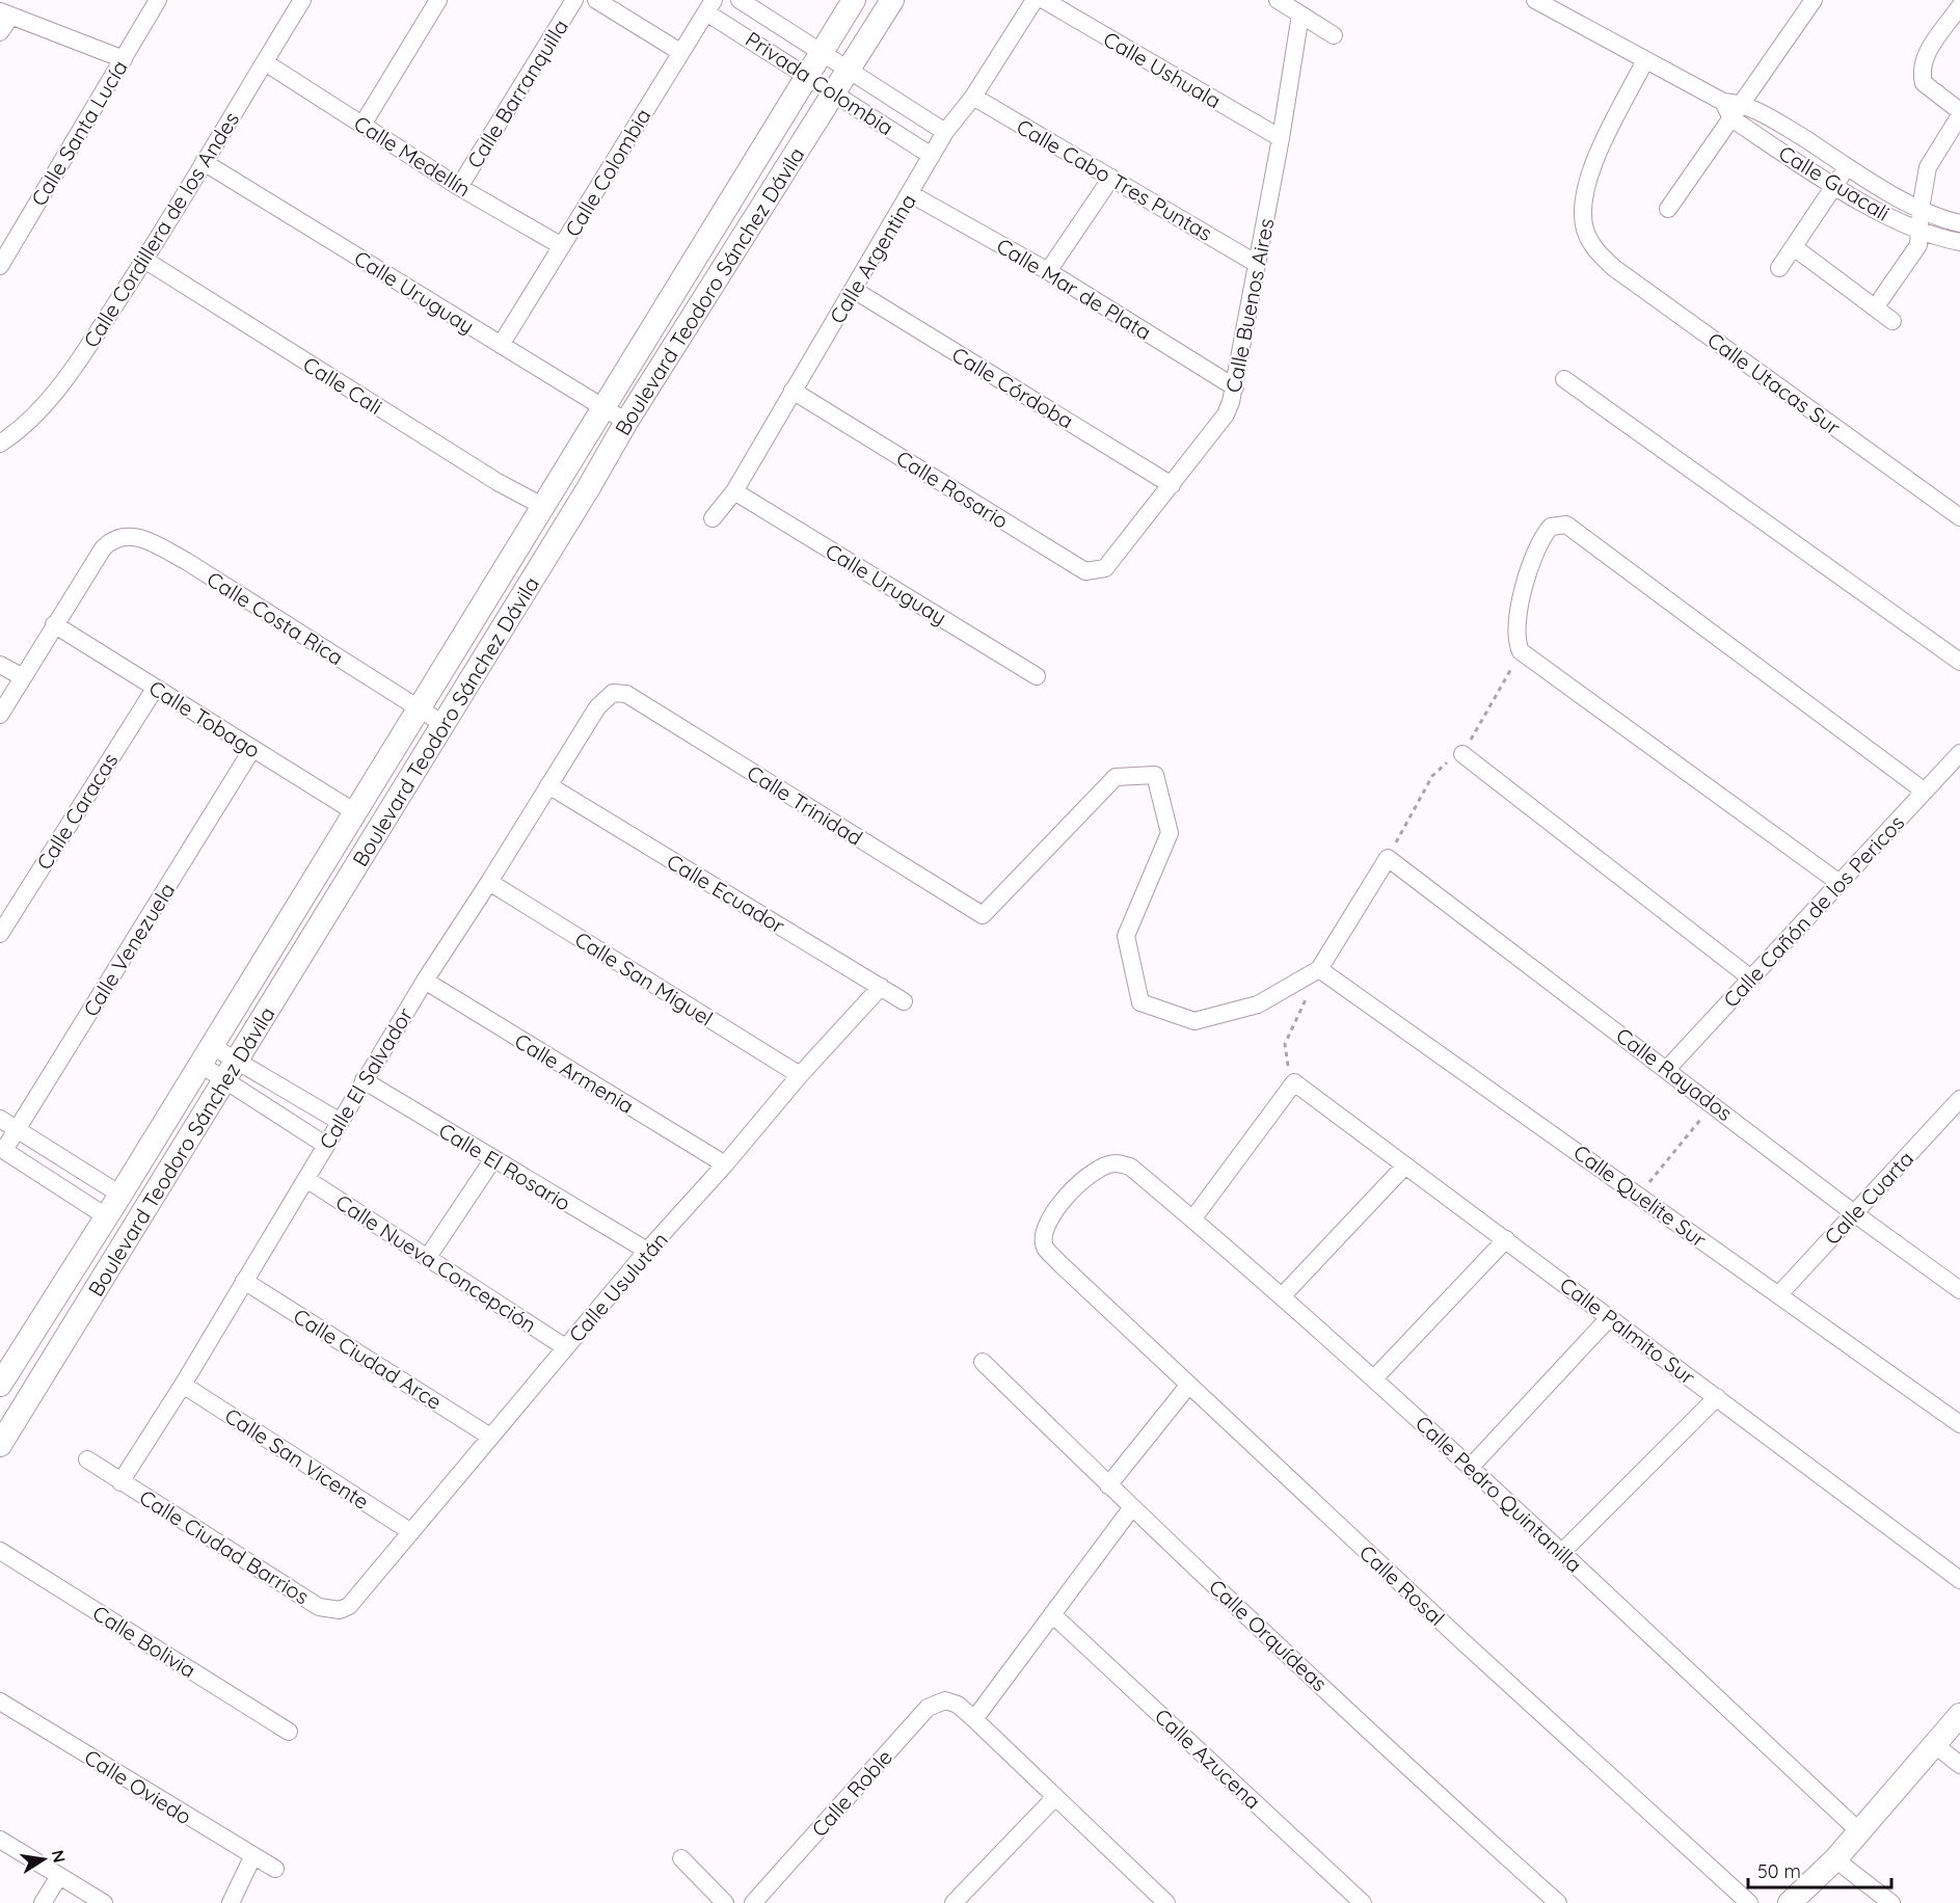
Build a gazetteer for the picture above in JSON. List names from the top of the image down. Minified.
{"streets":{"street":["Calle Ushuala","Privada Colombia","Calle Barranquilla","Calle Santa Lucía","Calle Medellín","Calle Colombia","Calle Cabo Tres Puntas","Calle Guacali","Calle Cordillera de los Andes","Calle Argentina","Calle Mar de Plata","Calle Uruguay","Boulevard Teodoro Sánchez Dávila","Calle Buenos Aires","Calle Utacas Sur","Calle Cali","Calle Córdoba","Calle Rosario","Calle Costa Rica","Calle Tobago","Calle Trinidad","Calle Caracas","Calle Ecuador","Calle Cañón de los Pericos","Calle Venezuela","Calle San Miguel","Calle Armenia","Calle Rayados","Calle El Salvador","Calle El Rosario","Calle Quelite Sur","Calle Cuarta","Calle Nueva Concepción","Calle Usulután","Calle Palmito Sur","Calle Ciudad Arce","Calle San Vicente","Calle Pedro Quintanilla","Calle Ciudad Barrios","Calle Rosal","Calle Orquídeas","Calle Bolivia","Calle Azucena","Calle Oviedo","Calle Roble"]},"crossings":[["Calle Ushuala","Calle Buenos Aires"],["Privada Colombia","Calle Colombia"],["Privada Colombia","Calle Argentina"],["Privada Colombia","Boulevard Teodoro Sánchez Dávila"],["Calle Barranquilla","Calle Medellín"],["Calle Medellín","Calle Colombia"],["Calle Medellín","Calle Cordillera de los Andes"],["Calle Colombia","Calle Uruguay"],["Calle Cabo Tres Puntas","Calle Argentina"],["Calle Cabo Tres Puntas","Calle Buenos Aires"],["Calle Guacali","Calle Utacas Sur"],["Calle Cordillera de los Andes","Calle Uruguay"],["Calle Cordillera de los Andes","Calle Cali"],["Calle Argentina","Calle Mar de Plata"],["Calle Argentina","Calle Uruguay"],["Calle Argentina","Calle Córdoba"],["Calle Argentina","Calle Rosario"],["Calle Mar de Plata","Calle Buenos Aires"],["Calle Uruguay","Boulevard Teodoro Sánchez Dávila"],["Boulevard Teodoro Sánchez Dávila","Calle Cali"],["Boulevard Teodoro Sánchez Dávila","Calle Costa Rica"],["Boulevard Teodoro Sánchez Dávila","Calle Tobago"],["Calle Buenos Aires","Calle Córdoba"],["Calle Buenos Aires","Calle Rosario"],["Calle Costa Rica","Calle Tobago"],["Calle Tobago","Calle Caracas"],["Calle Tobago","Calle Venezuela"],["Calle Trinidad","Calle Rayados"],["Calle Trinidad","Calle El Salvador"],["Calle Trinidad","Calle Quelite Sur"],["Calle Ecuador","Calle El Salvador"],["Calle Ecuador","Calle Usulután"],["Calle Cañón de los Pericos","Calle Rayados"],["Calle San Miguel","Calle El Salvador"],["Calle San Miguel","Calle Usulután"],["Calle Armenia","Calle El Salvador"],["Calle Armenia","Calle Usulután"],["Calle Rayados","Calle Quelite Sur"],["Calle Rayados","Calle Cuarta"],["Calle El Salvador","Calle El Rosario"],["Calle El Salvador","Calle Nueva Concepción"],["Calle El Salvador","Calle Ciudad Arce"],["Calle El Salvador","Calle San Vicente"],["Calle El Salvador","Calle Ciudad Barrios"],["Calle El Rosario","Calle Usulután"],["Calle Quelite Sur","Calle Cuarta"],["Calle Nueva Concepción","Calle Usulután"],["Calle Usulután","Calle Ciudad Arce"],["Calle Usulután","Calle San Vicente"],["Calle Usulután","Calle Ciudad Barrios"],["Calle Pedro Quintanilla","Calle Rosal"]],"scale_bar":"50 m","north":"right"}
